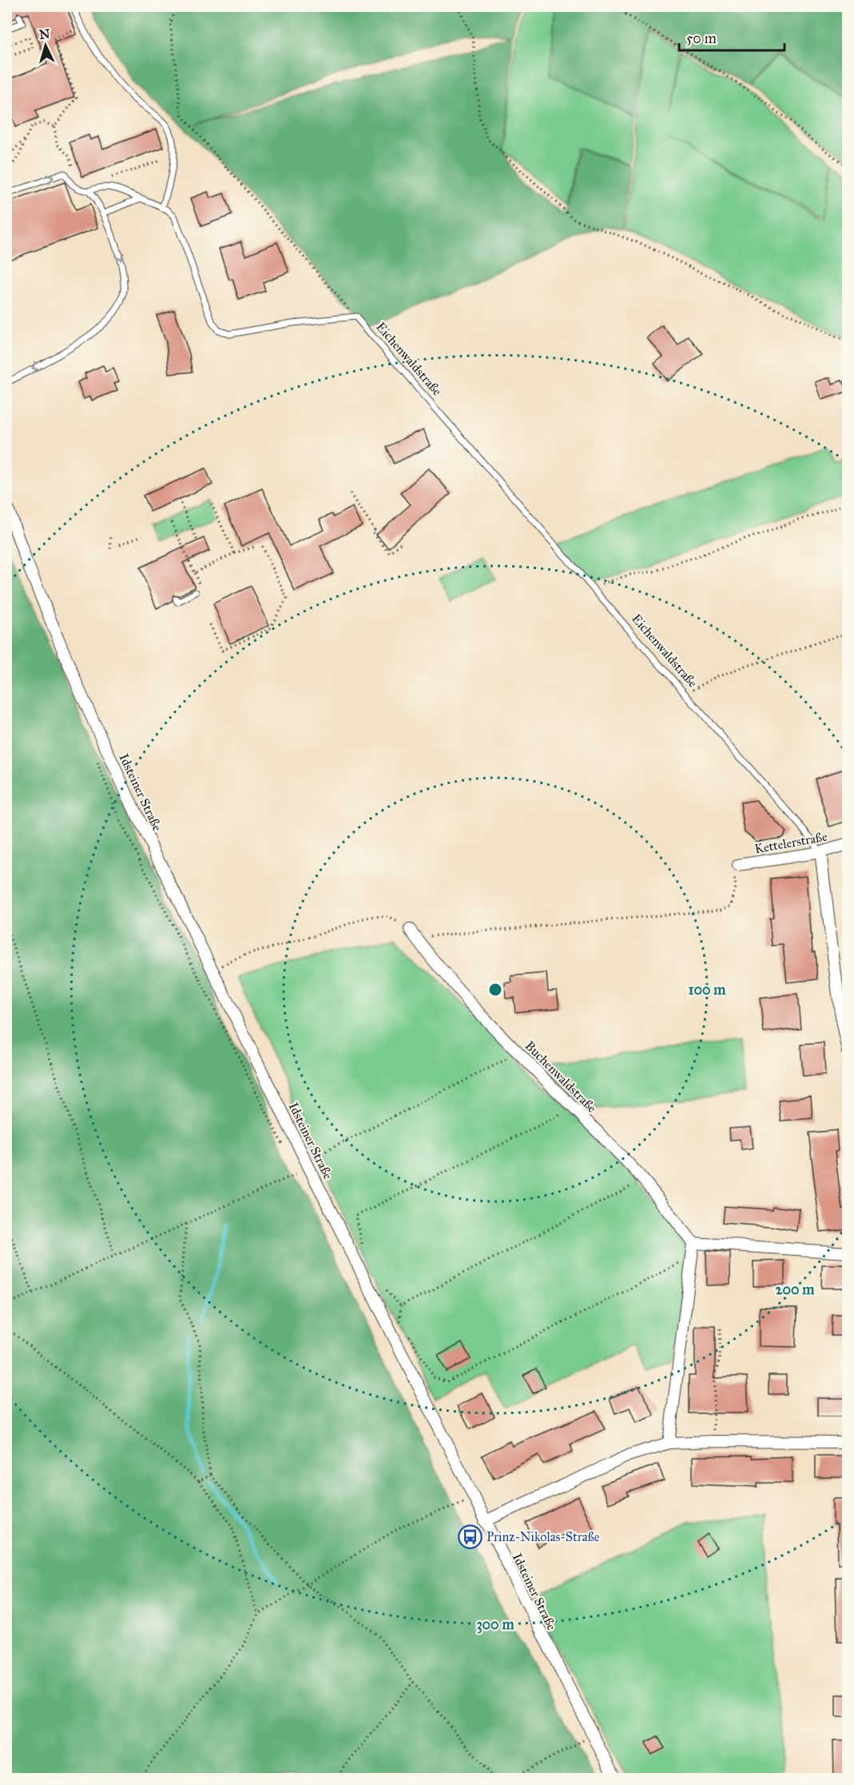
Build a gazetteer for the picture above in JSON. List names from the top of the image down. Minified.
{"streets":{"street":["Eichenwaldstraße","Idsteiner Straße","Kettelerstraße","Buchenwaldstraße"]},"crossings":[["Eichenwaldstraße","Kettelerstraße"]],"places":{"bus stop":["Prinz-Nikolas-Straße"]},"scale_bar":"50 m","north":"top","rings":["100 m","200 m","300 m"]}
